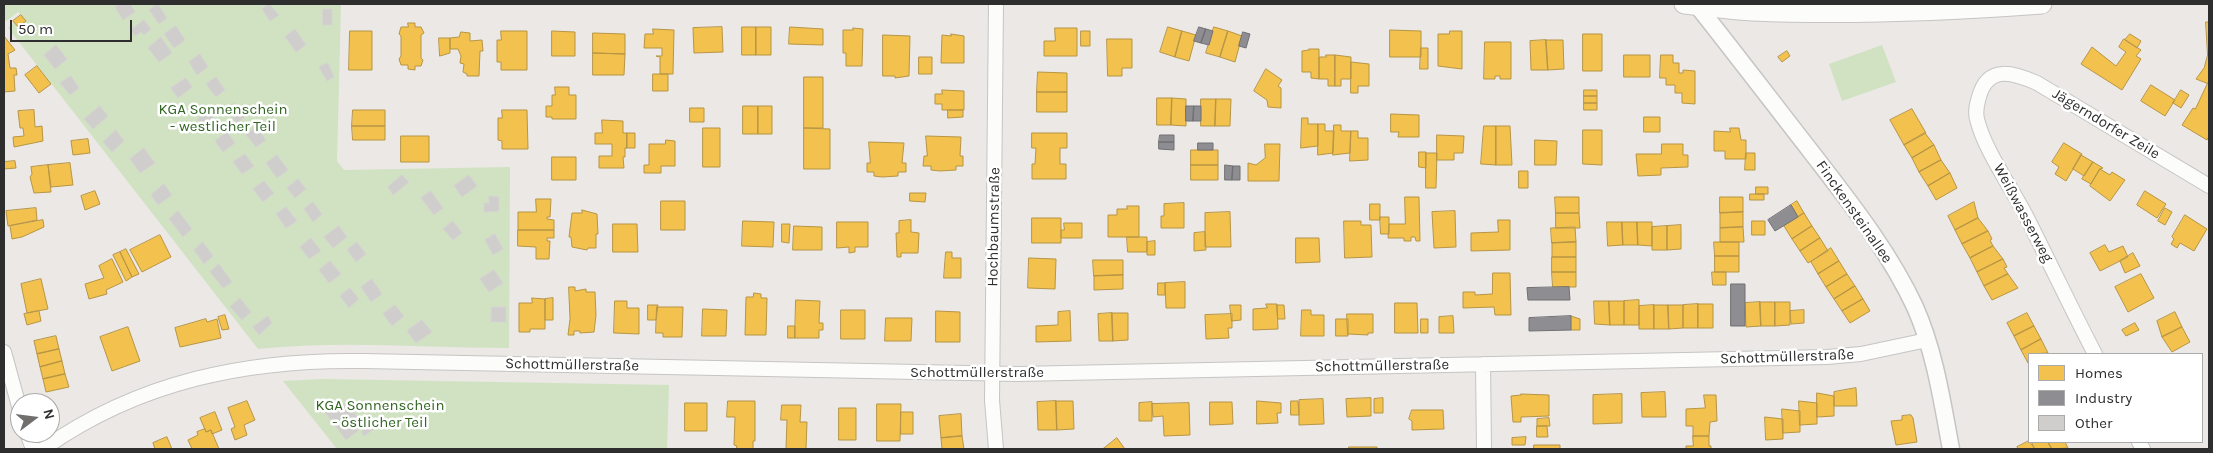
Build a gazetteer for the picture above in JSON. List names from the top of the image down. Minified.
{"streets":{"street":["Jägerndorfer Zeile","Finckensteinallee","Weißwasserweg","Hochbaumstraße","Schottmüllerstraße"]},"crossings":[["Jägerndorfer Zeile","Weißwasserweg"],["Finckensteinallee","Schottmüllerstraße"],["Hochbaumstraße","Schottmüllerstraße"]],"parks":["KGA Sonnenschein - westlicher Teil","KGA Sonnenschein - östlicher Teil"],"legend":["Homes","Industry","Other"],"scale_bar":"50 m","north":"right"}
